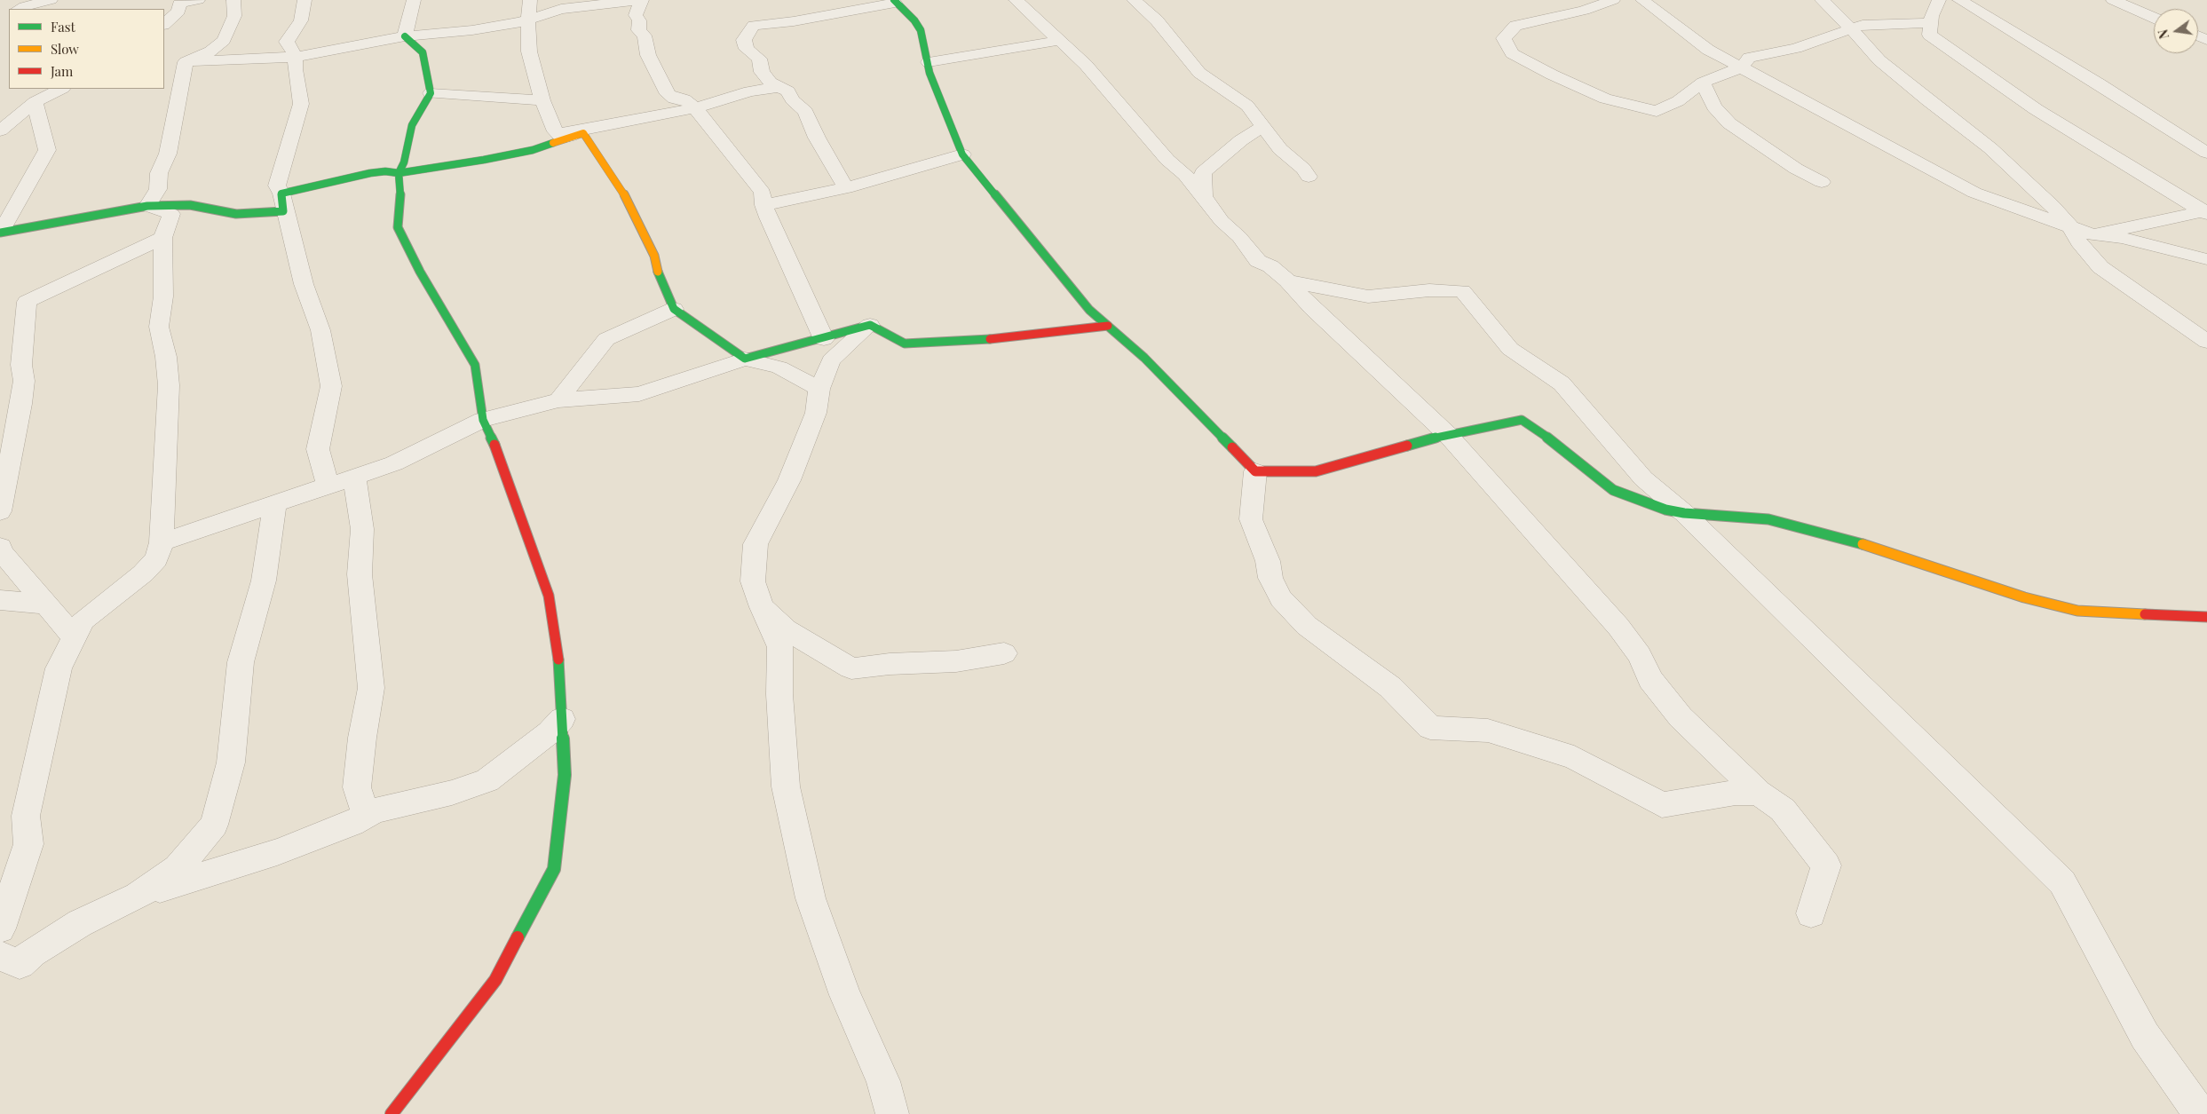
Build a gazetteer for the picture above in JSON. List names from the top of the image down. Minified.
{"legend":["Fast","Slow","Jam"],"north":"left"}
